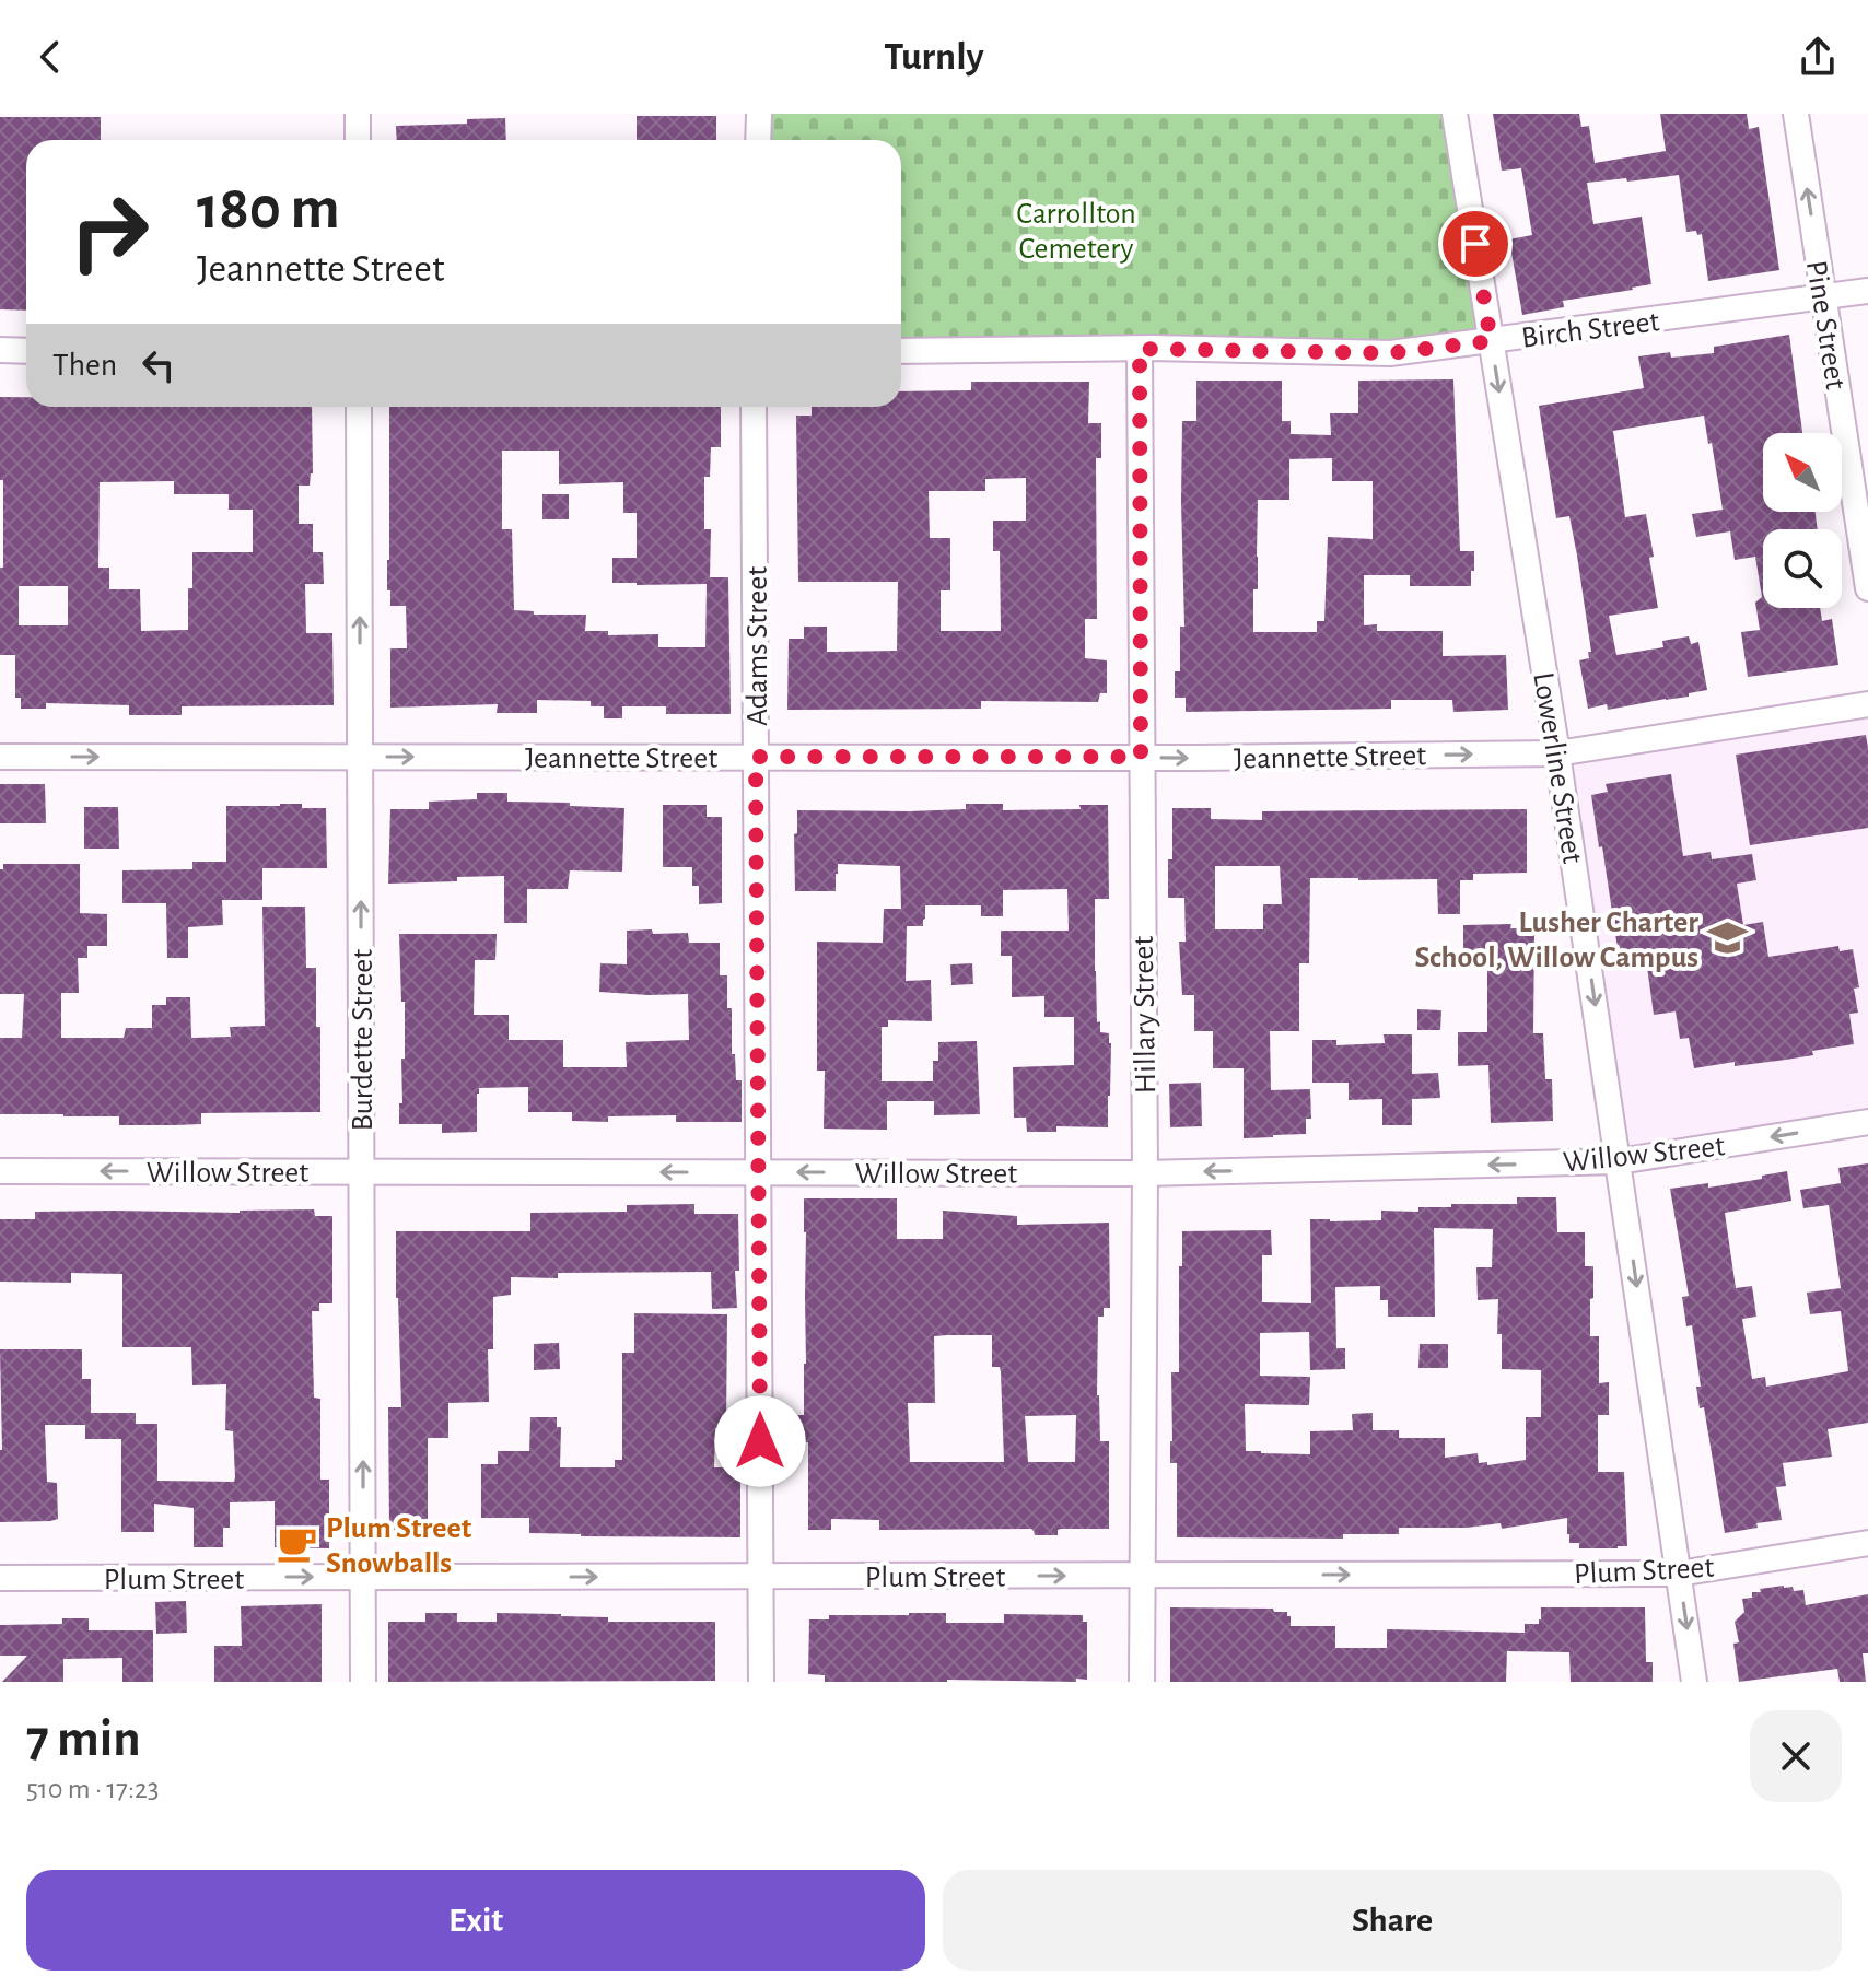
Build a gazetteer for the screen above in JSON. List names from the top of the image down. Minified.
{"streets":{"street":["Pine Street","Birch Street","Adams Street","Jeannette Street","Lowerline Street","Hillary Street","Burdette Street","Willow Street","Plum Street"]},"crossings":[["Pine Street","Birch Street"],["Birch Street","Lowerline Street"],["Birch Street","Hillary Street"],["Adams Street","Jeannette Street"],["Adams Street","Willow Street"],["Adams Street","Plum Street"],["Jeannette Street","Lowerline Street"],["Jeannette Street","Hillary Street"],["Jeannette Street","Burdette Street"],["Lowerline Street","Willow Street"],["Lowerline Street","Plum Street"],["Hillary Street","Willow Street"],["Hillary Street","Plum Street"],["Burdette Street","Willow Street"],["Burdette Street","Plum Street"]],"one_way":["Pine Street","Jeannette Street","Lowerline Street","Burdette Street","Willow Street","Plum Street"],"parks":["Carrollton Cemetery"],"places":{"school or university":["Lusher Charter School, Willow Campus"],"cafe":["Plum Street Snowballs"]},"north":"top left","page":{"header":"Turnly","turn":["180 m","Jeannette Street"],"then":"Then","heading":["7 min","510 m · 17:23"],"buttons":["Exit","Share"]}}
